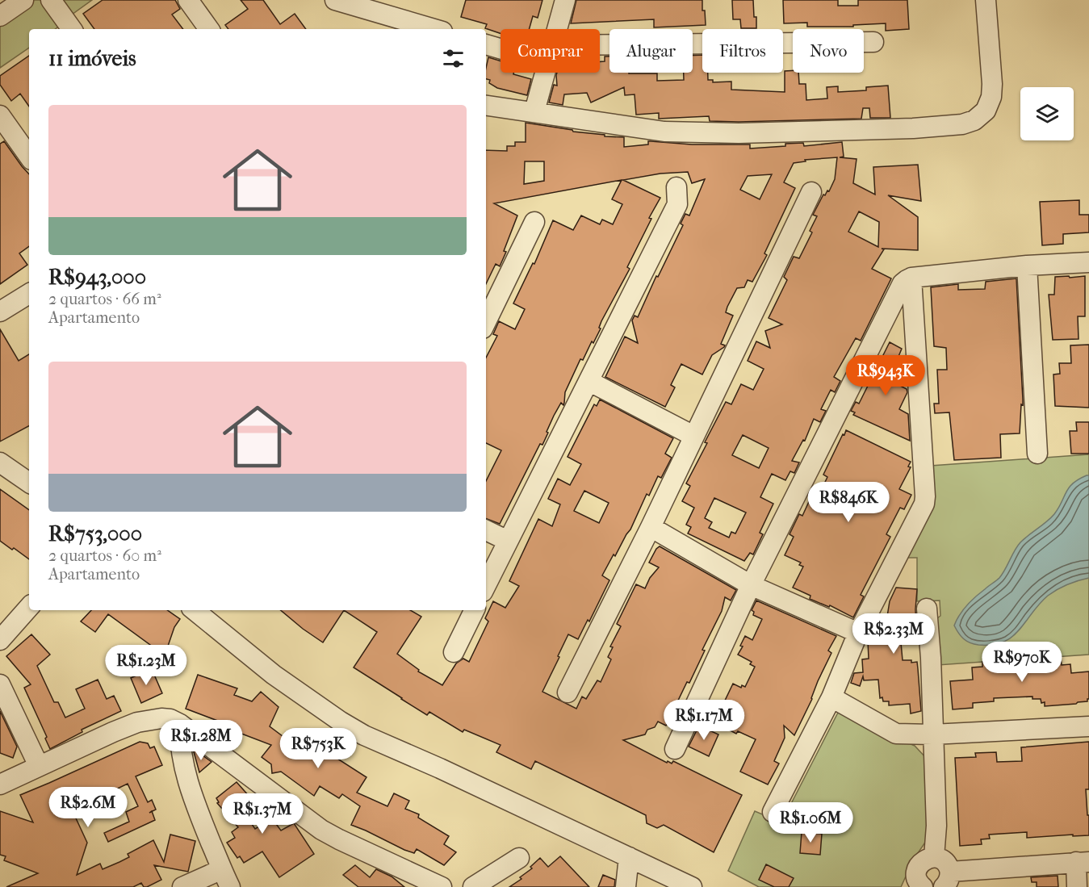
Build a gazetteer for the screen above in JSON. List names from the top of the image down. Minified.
{"page":{"chip":["Comprar","Alugar","Filtros","Novo"],"heading":"11 imóveis","list":[{"name":"R$943,000","note":"2 quartos · 66 m² · Apartamento"},{"name":"R$753,000","note":"2 quartos · 60 m² · Apartamento"}],"price":["R$943K","R$846K","R$2.33M","R$970K","R$1.23M","R$1.17M","R$1.28M","R$753K","R$2.6M","R$1.37M","R$1.06M"]}}
